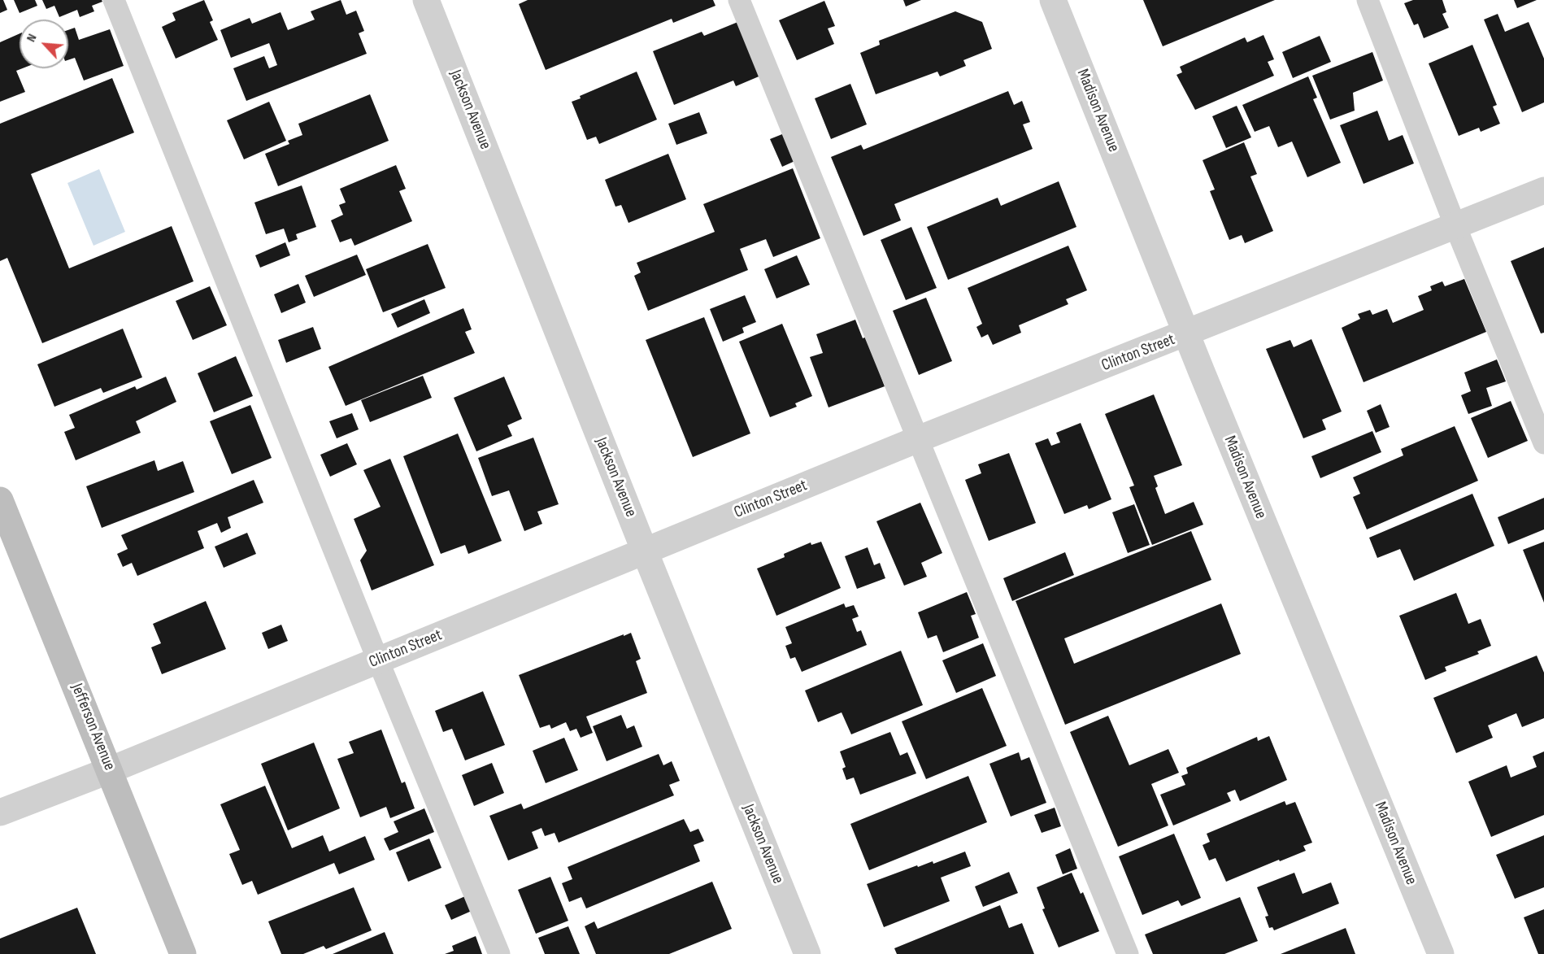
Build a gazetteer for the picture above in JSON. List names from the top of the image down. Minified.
{"streets":{"main road":["Jefferson Avenue"],"street":["Jackson Avenue","Madison Avenue","Clinton Street"]},"crossings":[["Jackson Avenue","Clinton Street"],["Madison Avenue","Clinton Street"],["Clinton Street","Jefferson Avenue"]],"north":"top left"}
